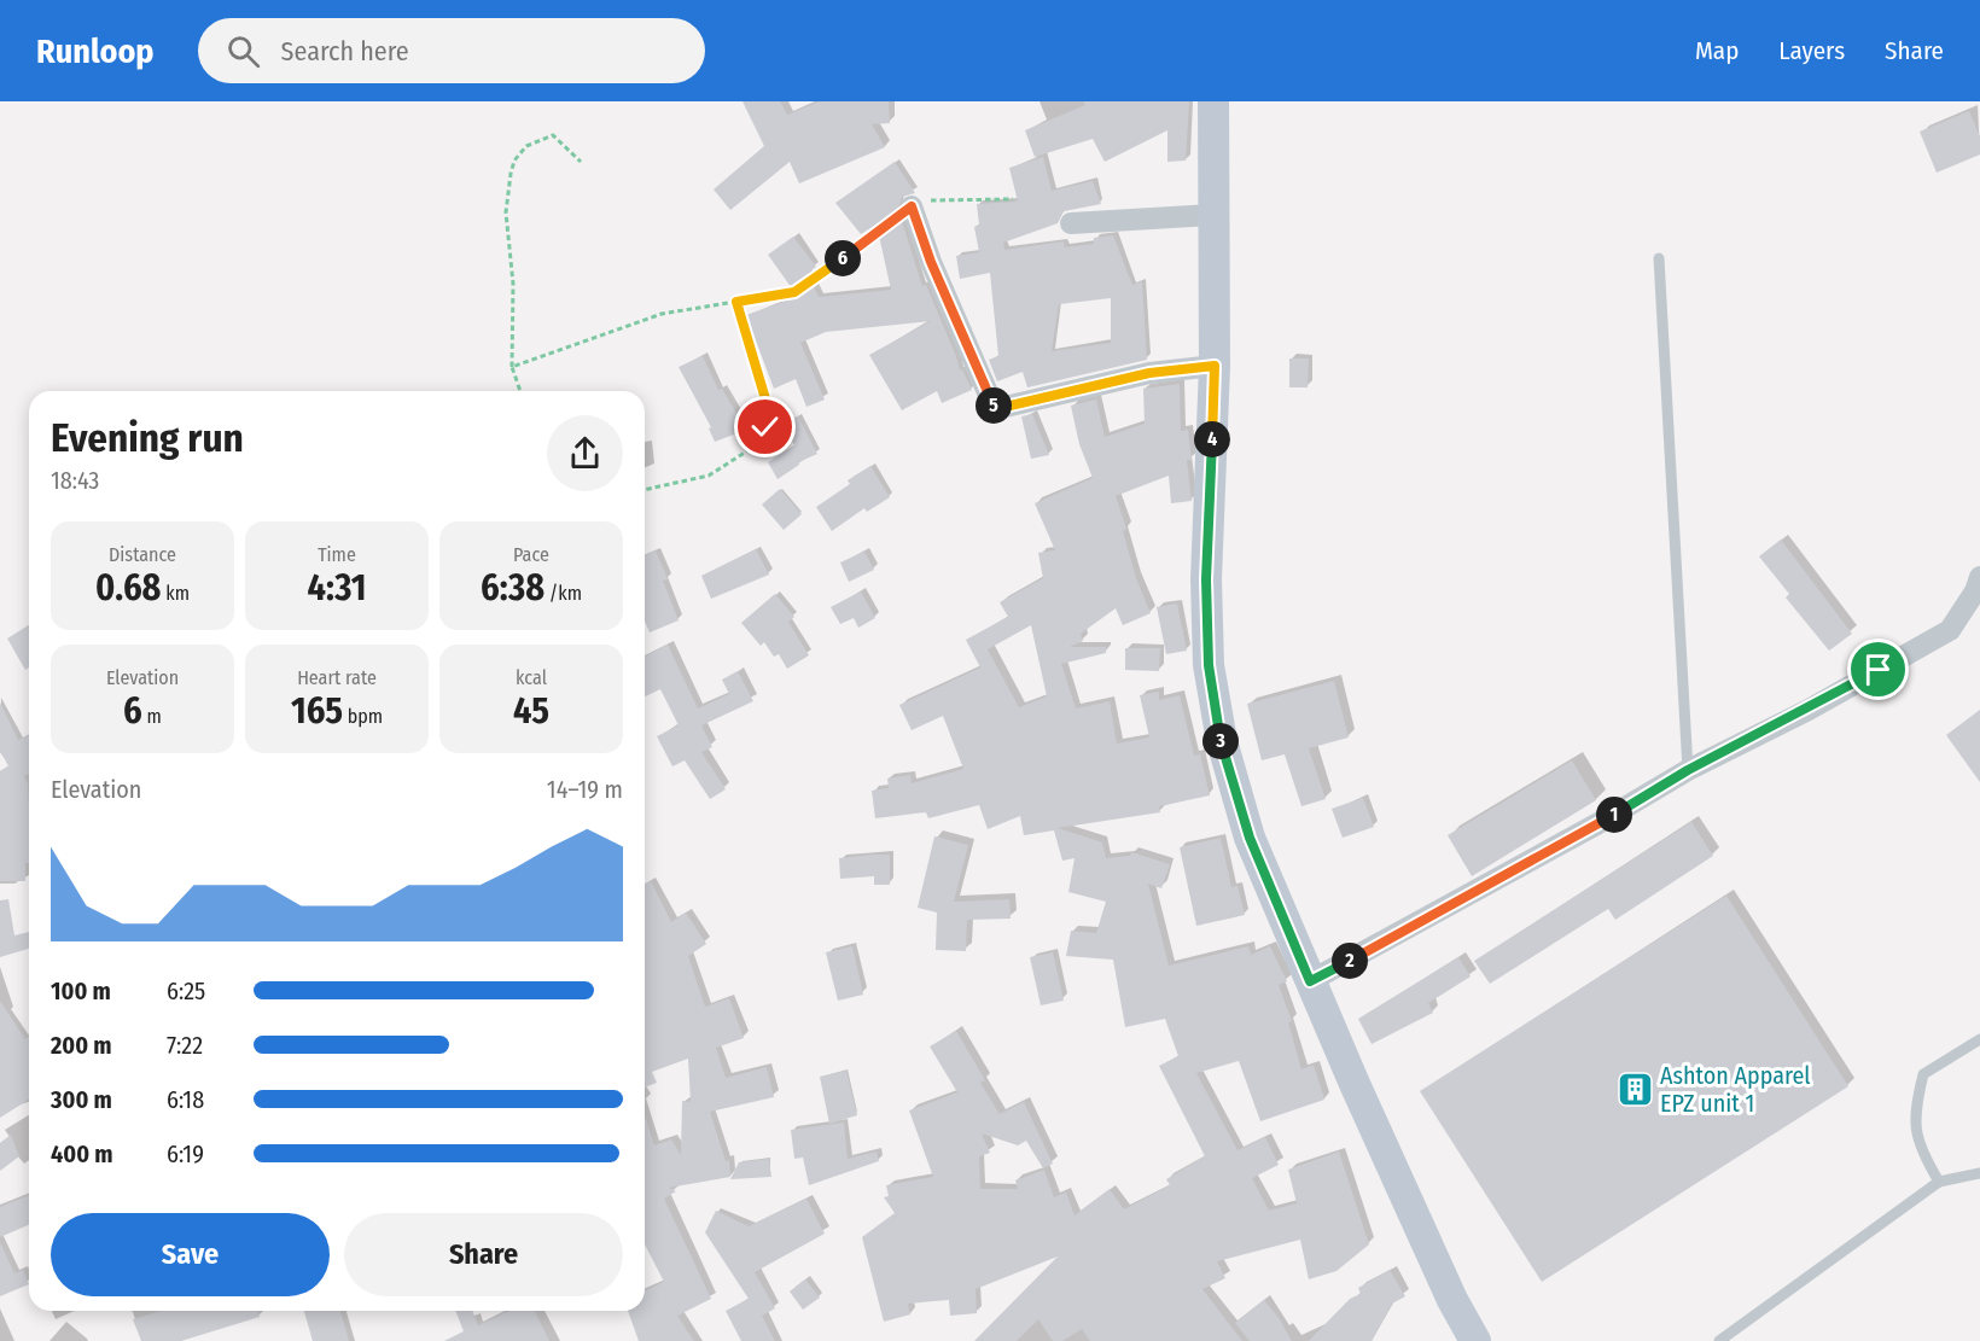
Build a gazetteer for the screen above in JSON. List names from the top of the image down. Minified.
{"places":{"building":["Ashton Apparel EPZ unit 1"]},"page":{"header":"Runloop","search":"Search here","nav":["Map","Layers","Share"],"pins":["6","5","4","3","1","2"],"heading":["Evening run","18:43"],"stats":[["Distance","0.68 km"],["Time","4:31"],["Pace","6:38 /km"],["Elevation","6 m"],["Heart rate","165 bpm"],["kcal","45"]],"chart":["Elevation","14–19 m"],"list":[{"name":"100 m","note":"6:25"},{"name":"200 m","note":"7:22"},{"name":"300 m","note":"6:18"},{"name":"400 m","note":"6:19"}],"buttons":["Save","Share"]}}
